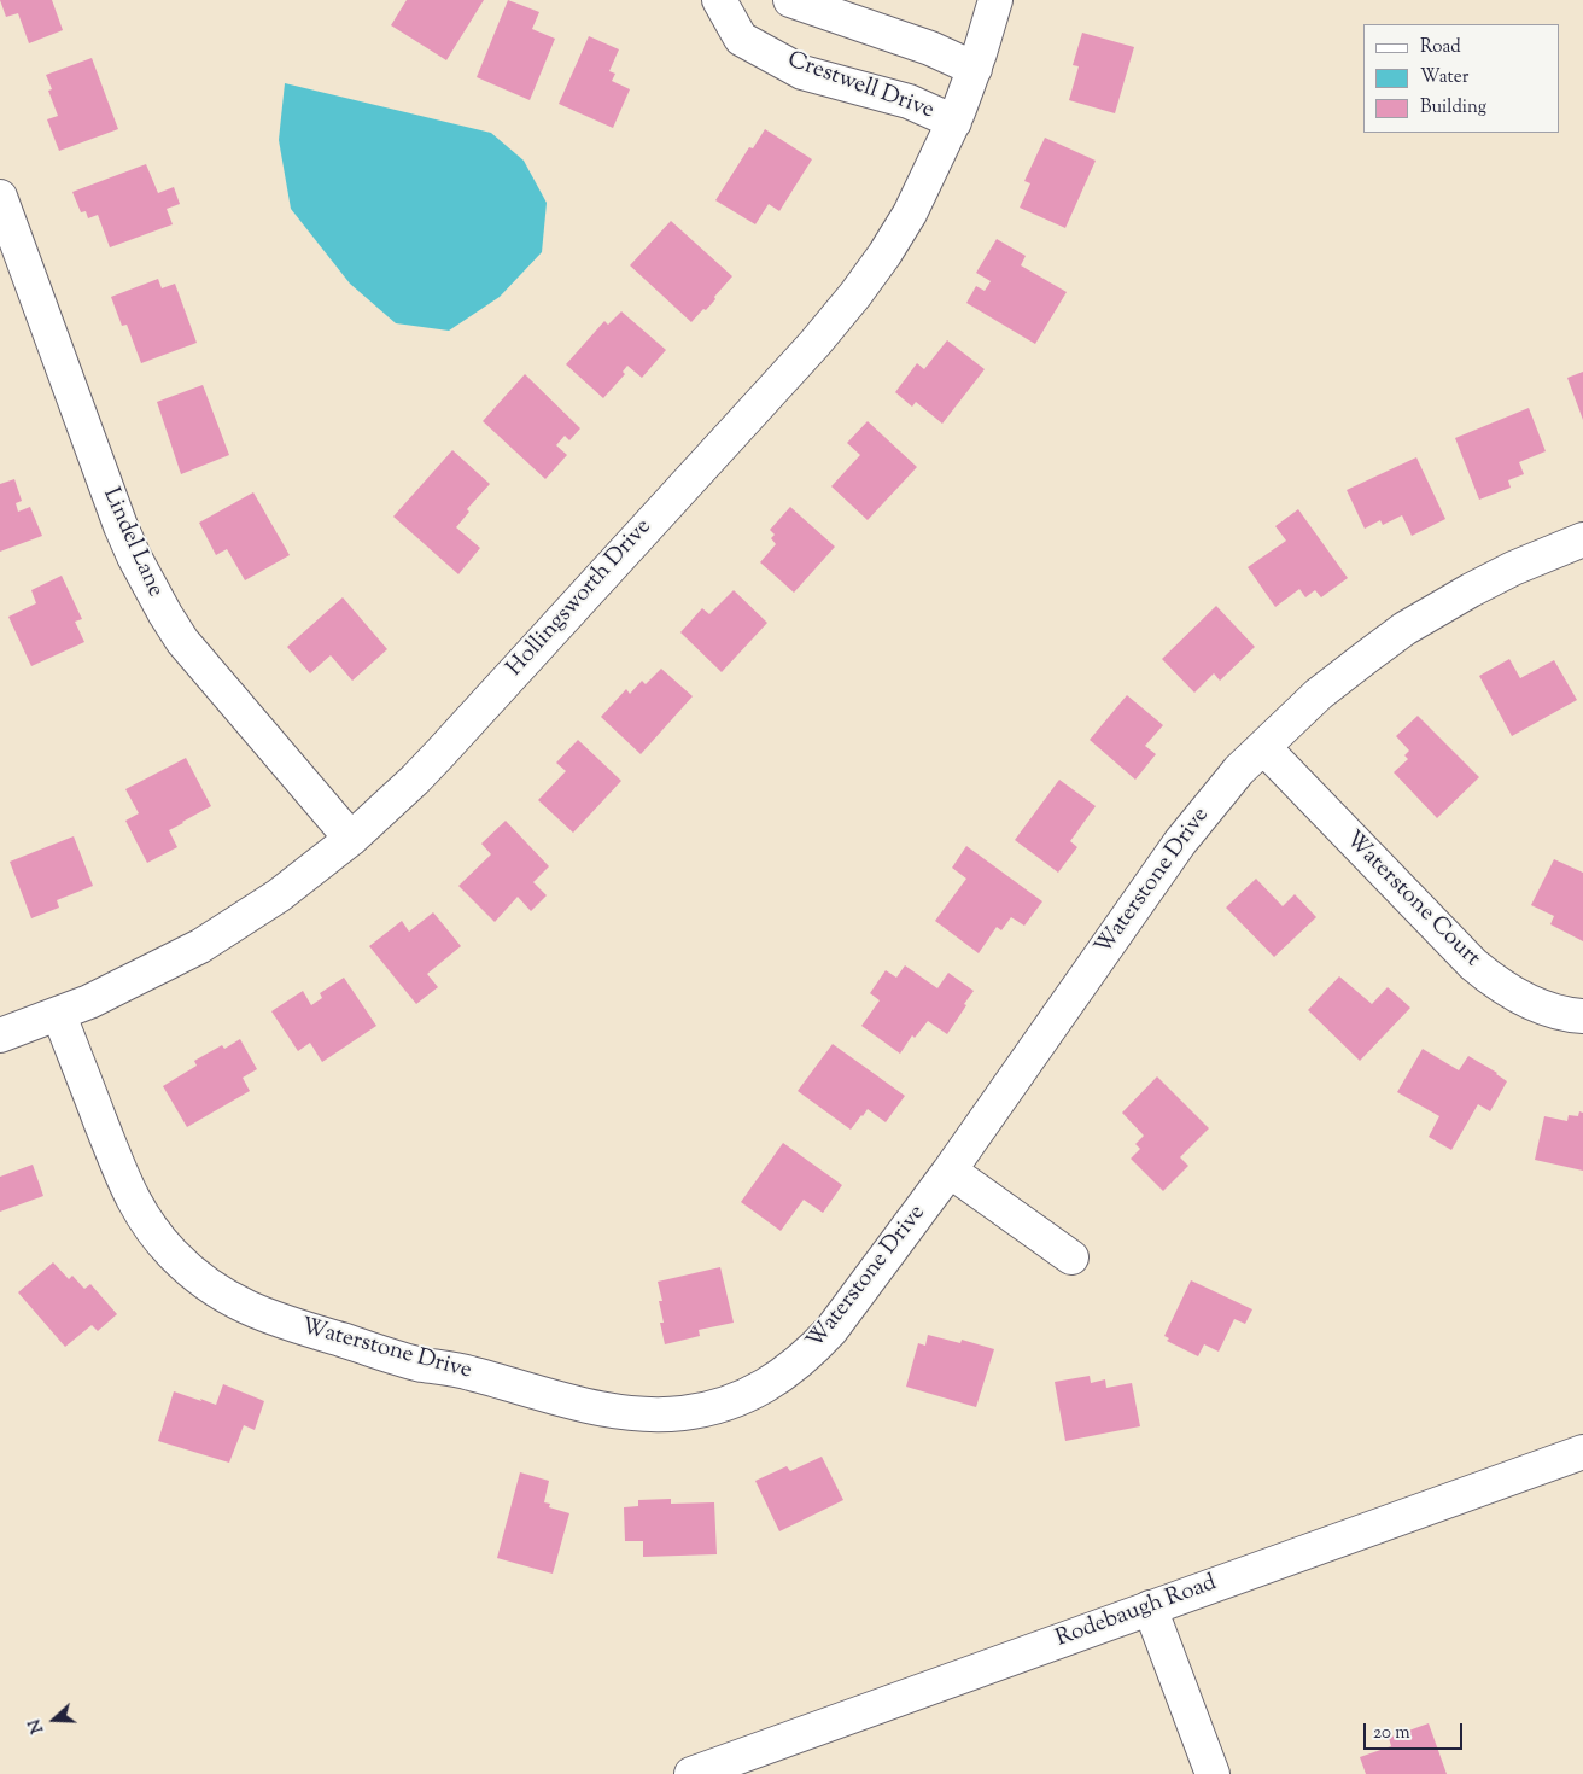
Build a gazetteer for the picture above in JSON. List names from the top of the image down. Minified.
{"streets":{"street":["Crestwell Drive","Lindel Lane","Hollingsworth Drive","Waterstone Drive","Waterstone Court","Rodebaugh Road"]},"crossings":[["Crestwell Drive","Hollingsworth Drive"],["Lindel Lane","Hollingsworth Drive"],["Hollingsworth Drive","Waterstone Drive"],["Waterstone Drive","Waterstone Court"]],"legend":["Road","Water","Building"],"scale_bar":"20 m","north":"left"}
